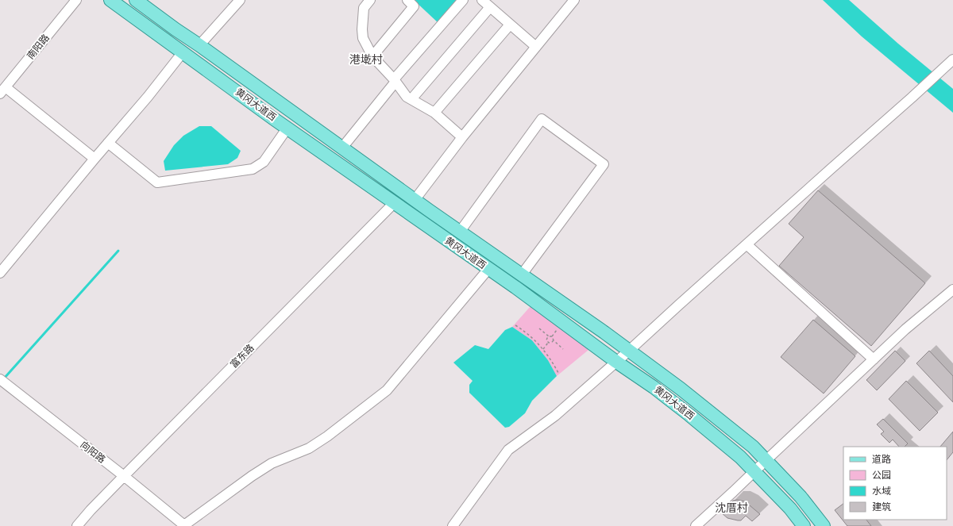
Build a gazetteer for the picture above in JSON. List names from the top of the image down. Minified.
{"streets":{"main road":["黄冈大道西"],"street":["南阳路","富东路","向阳路"]},"crossings":[["黄冈大道西","富东路"],["富东路","向阳路"]],"districts":["港墘村","沈厝村"],"legend":["道路","公园","水域","建筑"]}
